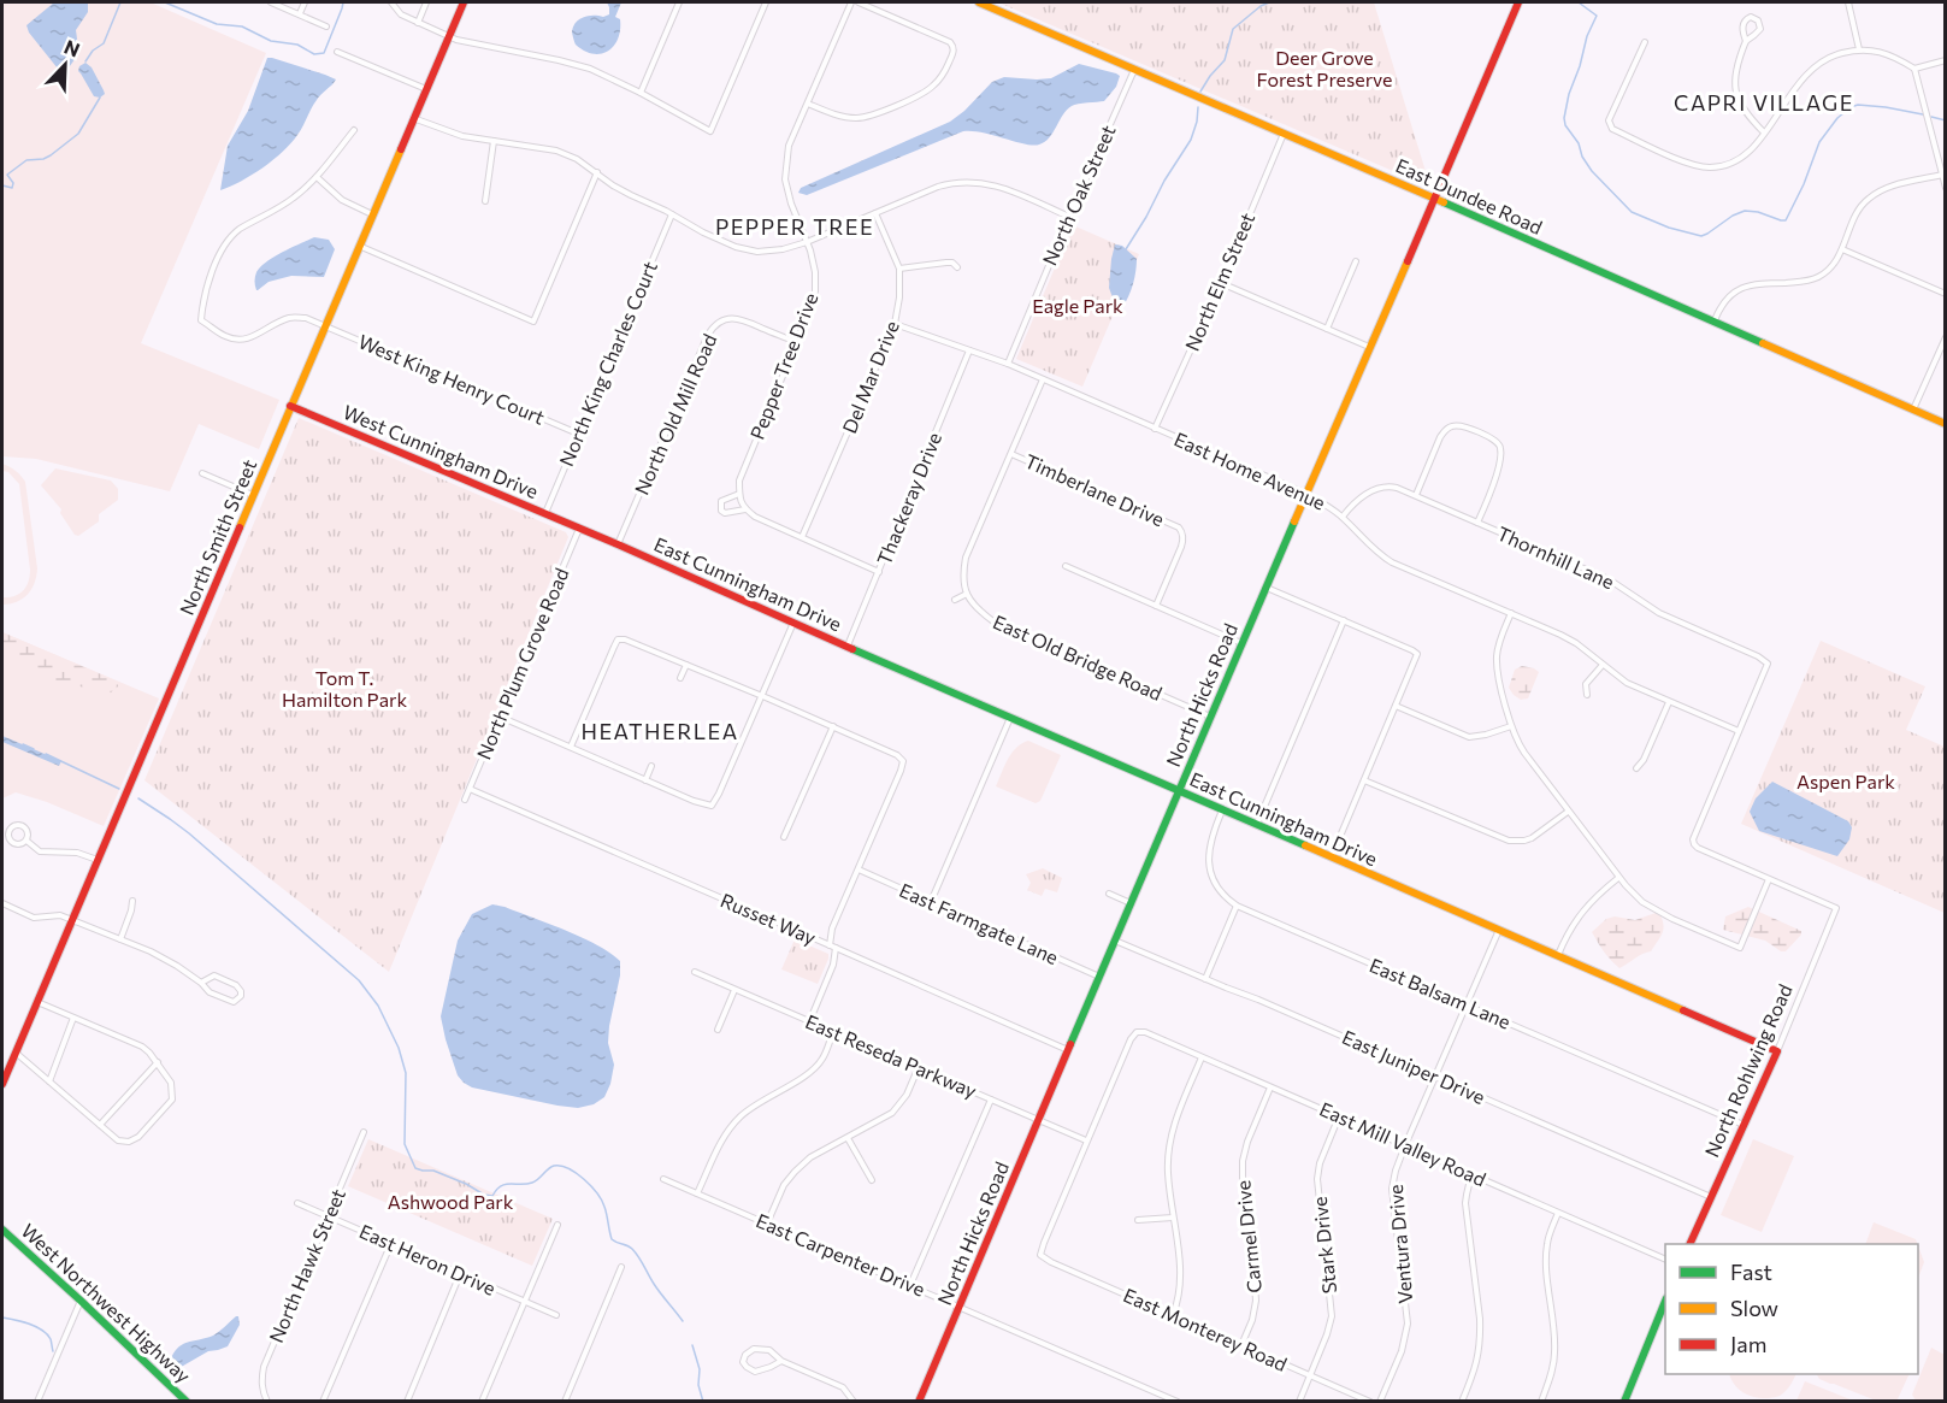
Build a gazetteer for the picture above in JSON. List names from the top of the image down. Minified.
{"streets":{"street":["North Oak Street","East Dundee Road","North Elm Street","North King Charles Court","Pepper Tree Drive","Del Mar Drive","West King Henry Court","North Old Mill Road","West Cunningham Drive","East Home Avenue","Timberlane Drive","Thackeray Drive","North Smith Street","Thornhill Lane","East Cunningham Drive","East Old Bridge Road","North Plum Grove Road","North Hicks Road","Russet Way","East Farmgate Lane","East Balsam Lane","East Reseda Parkway","East Juniper Drive","North Rohlwing Road","East Mill Valley Road","Carmel Drive","Ventura Drive","Stark Drive","East Carpenter Drive","East Heron Drive","North Hawk Street","West Northwest Highway","East Monterey Road"]},"crossings":[["North Oak Street","East Dundee Road"],["North Oak Street","East Home Avenue"],["East Dundee Road","North Elm Street"],["East Dundee Road","North Hicks Road"],["North Elm Street","East Home Avenue"],["North King Charles Court","West King Henry Court"],["North King Charles Court","West Cunningham Drive"],["Pepper Tree Drive","North Old Mill Road"],["Del Mar Drive","East Home Avenue"],["West King Henry Court","North Smith Street"],["North Old Mill Road","East Cunningham Drive"],["West Cunningham Drive","North Smith Street"],["West Cunningham Drive","East Cunningham Drive"],["West Cunningham Drive","North Plum Grove Road"],["East Home Avenue","Thackeray Drive"],["East Home Avenue","Thornhill Lane"],["East Home Avenue","North Hicks Road"],["Thackeray Drive","East Cunningham Drive"],["East Cunningham Drive","North Plum Grove Road"],["East Cunningham Drive","North Hicks Road"],["East Cunningham Drive","East Balsam Lane"],["East Cunningham Drive","North Rohlwing Road"],["East Cunningham Drive","Ventura Drive"],["East Old Bridge Road","North Hicks Road"],["North Plum Grove Road","Russet Way"],["North Hicks Road","Russet Way"],["North Hicks Road","East Farmgate Lane"],["North Hicks Road","East Reseda Parkway"],["North Hicks Road","East Juniper Drive"],["North Hicks Road","East Carpenter Drive"],["East Balsam Lane","North Rohlwing Road"],["East Balsam Lane","Ventura Drive"],["East Reseda Parkway","East Mill Valley Road"],["East Reseda Parkway","East Monterey Road"],["East Juniper Drive","North Rohlwing Road"],["East Juniper Drive","Ventura Drive"],["East Mill Valley Road","Carmel Drive"],["East Mill Valley Road","Ventura Drive"],["East Mill Valley Road","Stark Drive"],["East Mill Valley Road","East Monterey Road"],["Carmel Drive","East Monterey Road"],["Stark Drive","East Monterey Road"],["East Heron Drive","North Hawk Street"]],"districts":["CAPRI VILLAGE","PEPPER TREE","HEATHERLEA"],"parks":["Deer Grove Forest Preserve","Eagle Park","Tom T. Hamilton Park","Aspen Park","Ashwood Park"],"legend":["Fast","Slow","Jam"],"north":"top right"}
